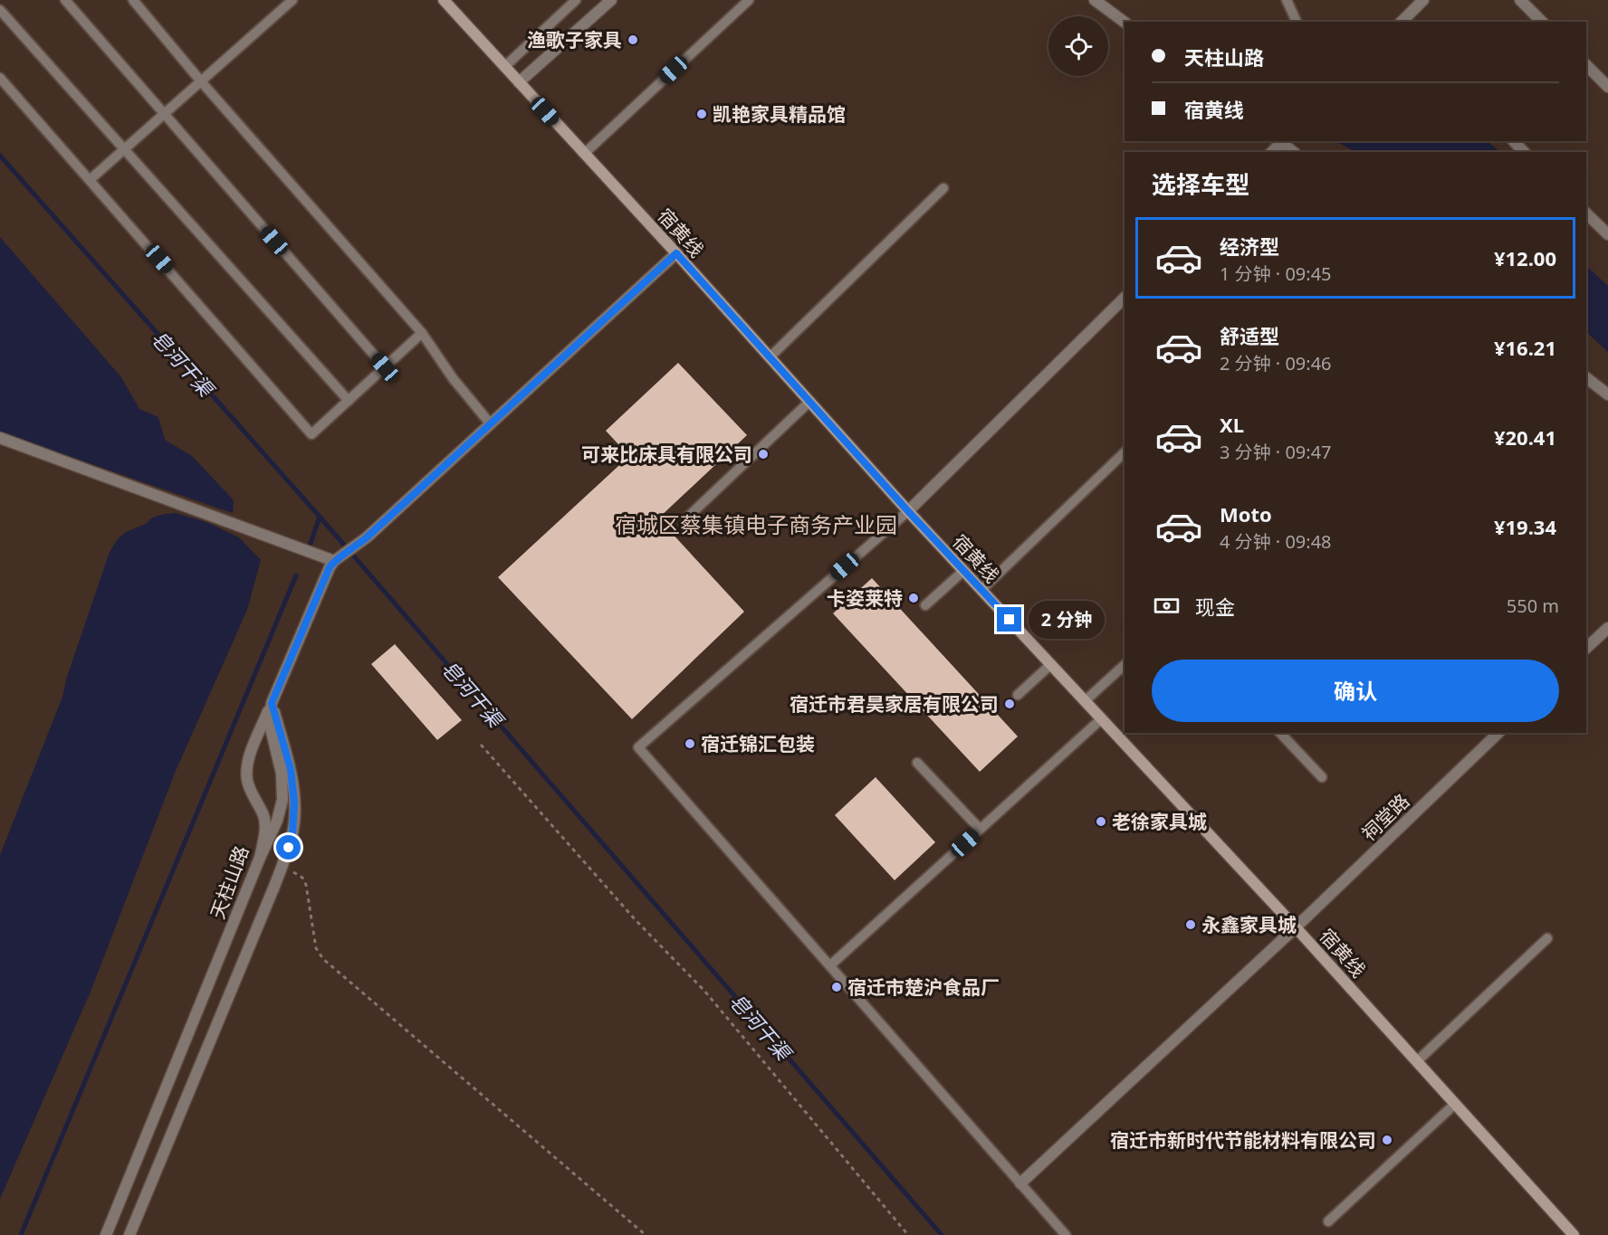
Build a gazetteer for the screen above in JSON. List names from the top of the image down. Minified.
{"streets":{"main road":["宿黄线"],"street":["祠堂路","天柱山路"]},"crossings":[["宿黄线","祠堂路"]],"districts":["宿城区蔡集镇电子商务产业园"],"water":["皂河干渠"],"places":["渔歌子家具","凯艳家具精品馆","可来比床具有限公司","卡姿莱特","宿迁市君昊家居有限公司","宿迁锦汇包装","老徐家具城","永鑫家具城","宿迁市楚沪食品厂","宿迁市新时代节能材料有限公司"],"page":{"banner":["天柱山路","宿黄线"],"heading":"选择车型","list":[{"name":"经济型","note":"1 分钟 · 09:45","value":"¥12.00"},{"name":"舒适型","note":"2 分钟 · 09:46","value":"¥16.21"},{"name":"XL","note":"3 分钟 · 09:47","value":"¥20.41"},{"name":"Moto","note":"4 分钟 · 09:48","value":"¥19.34"}],"pay":["现金","550 m"],"bubble":"2 分钟","buttons":"确认"}}
